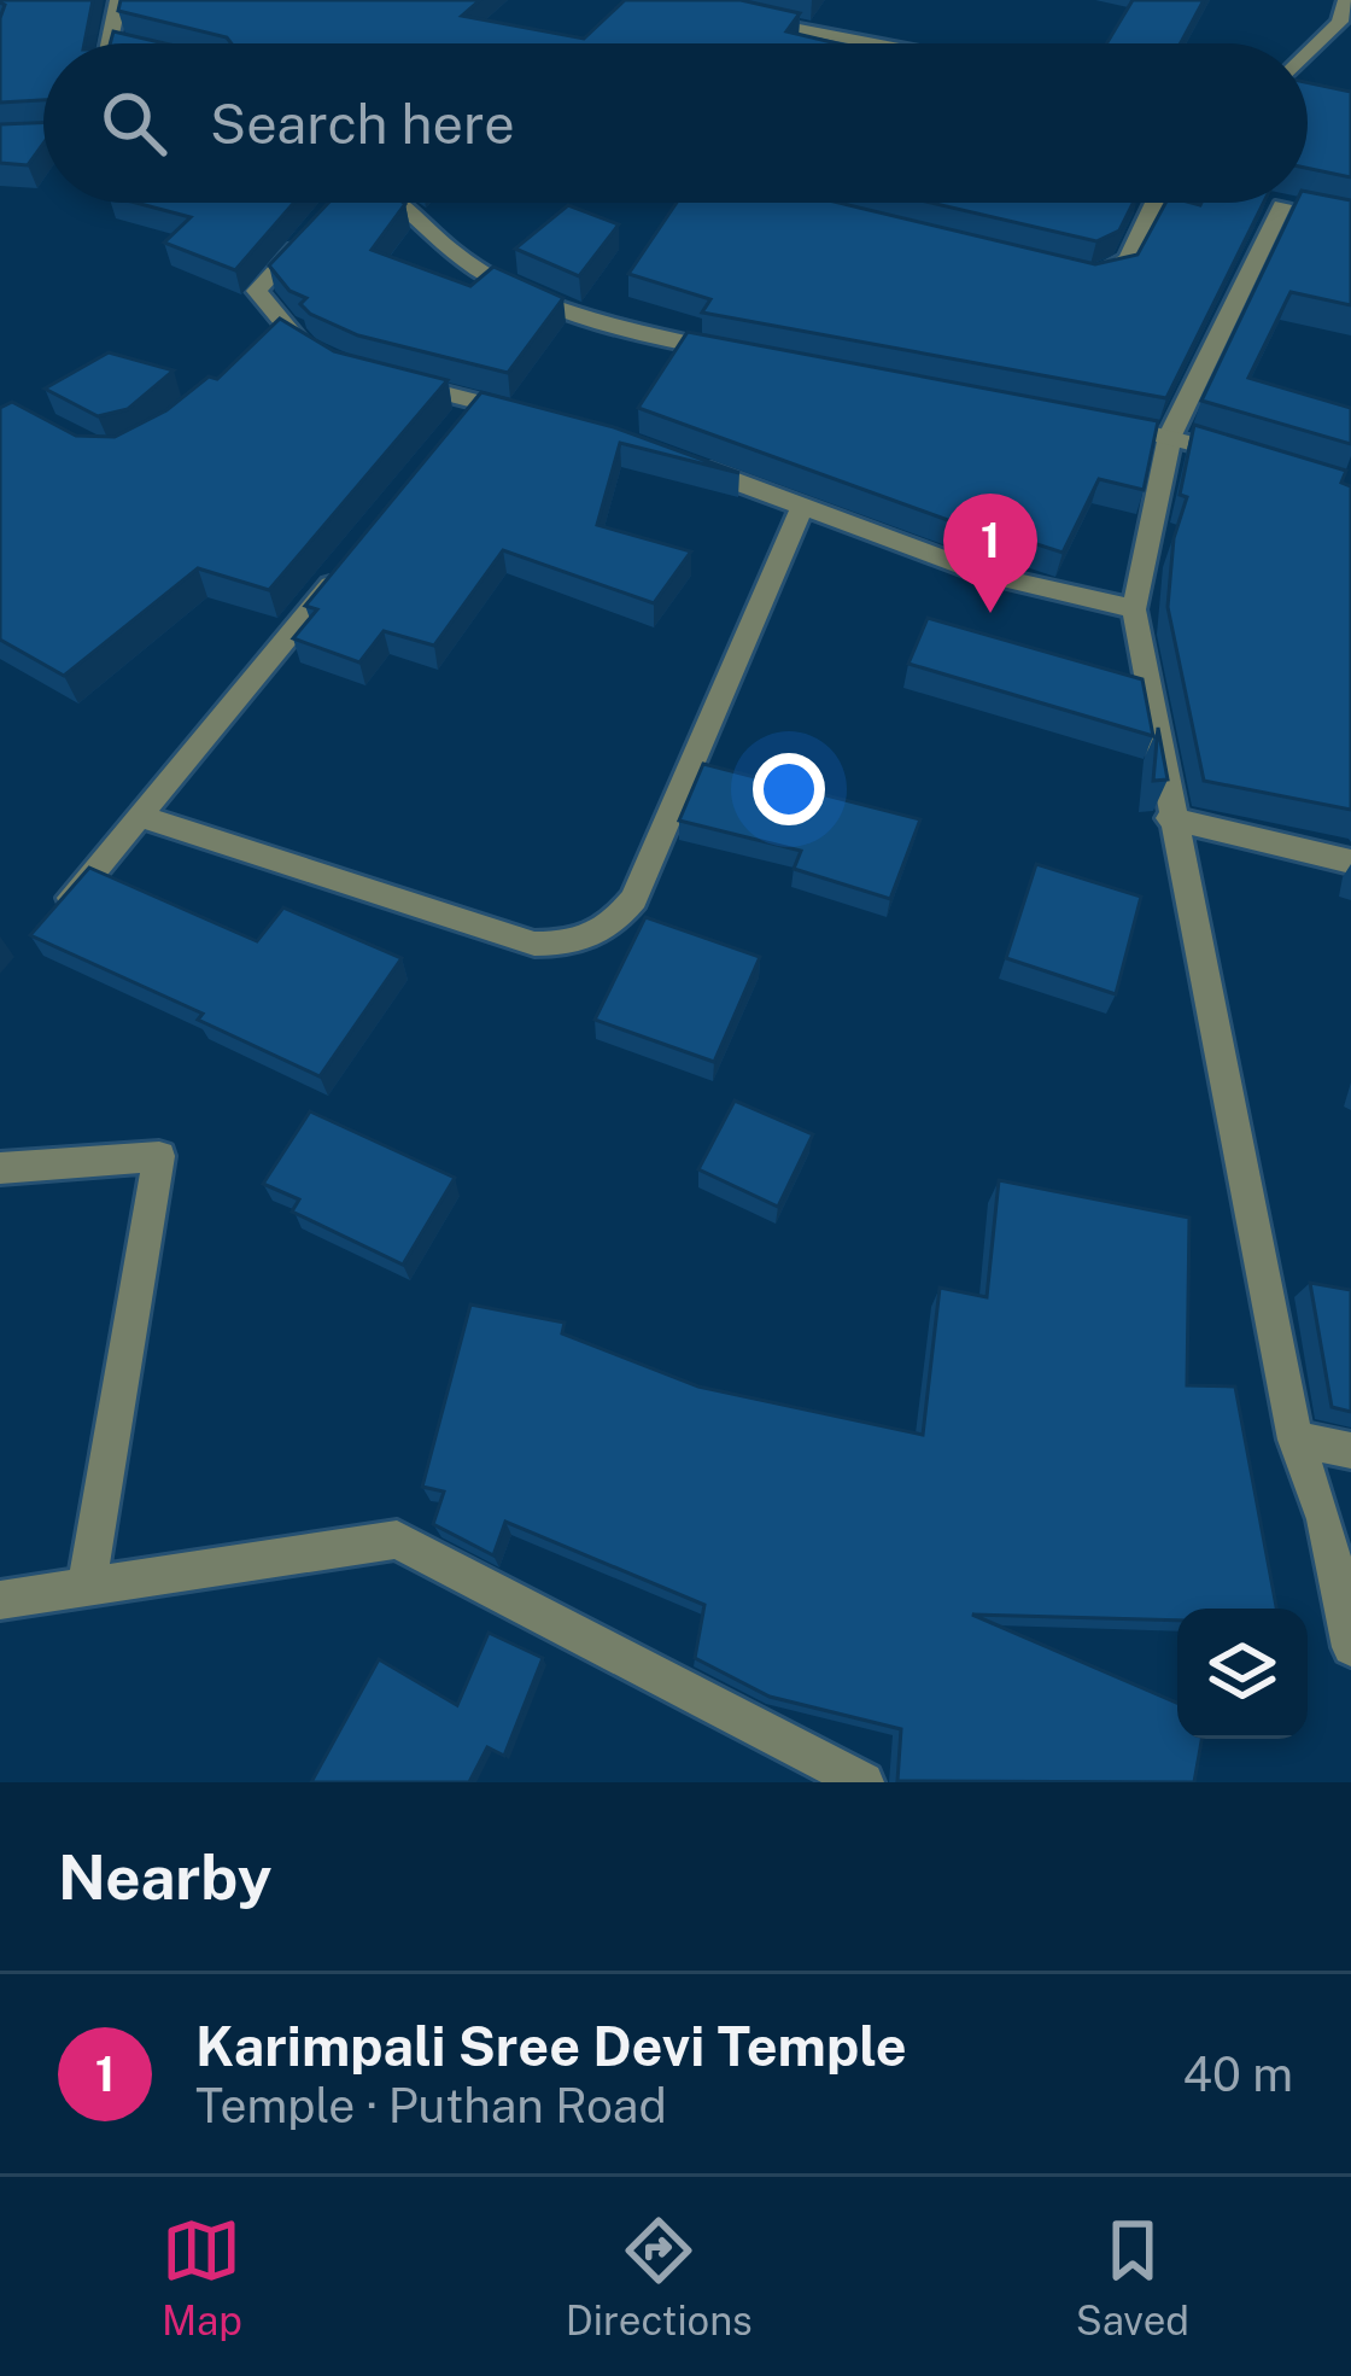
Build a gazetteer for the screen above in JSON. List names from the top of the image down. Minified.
{"page":{"search":"Search here","pins":"1","heading":"Nearby","list":[{"mark":"1","name":"Karimpali Sree Devi Temple","note":"Temple · Puthan Road","value":"40 m"}],"nav":["Map","Directions","Saved"]}}
